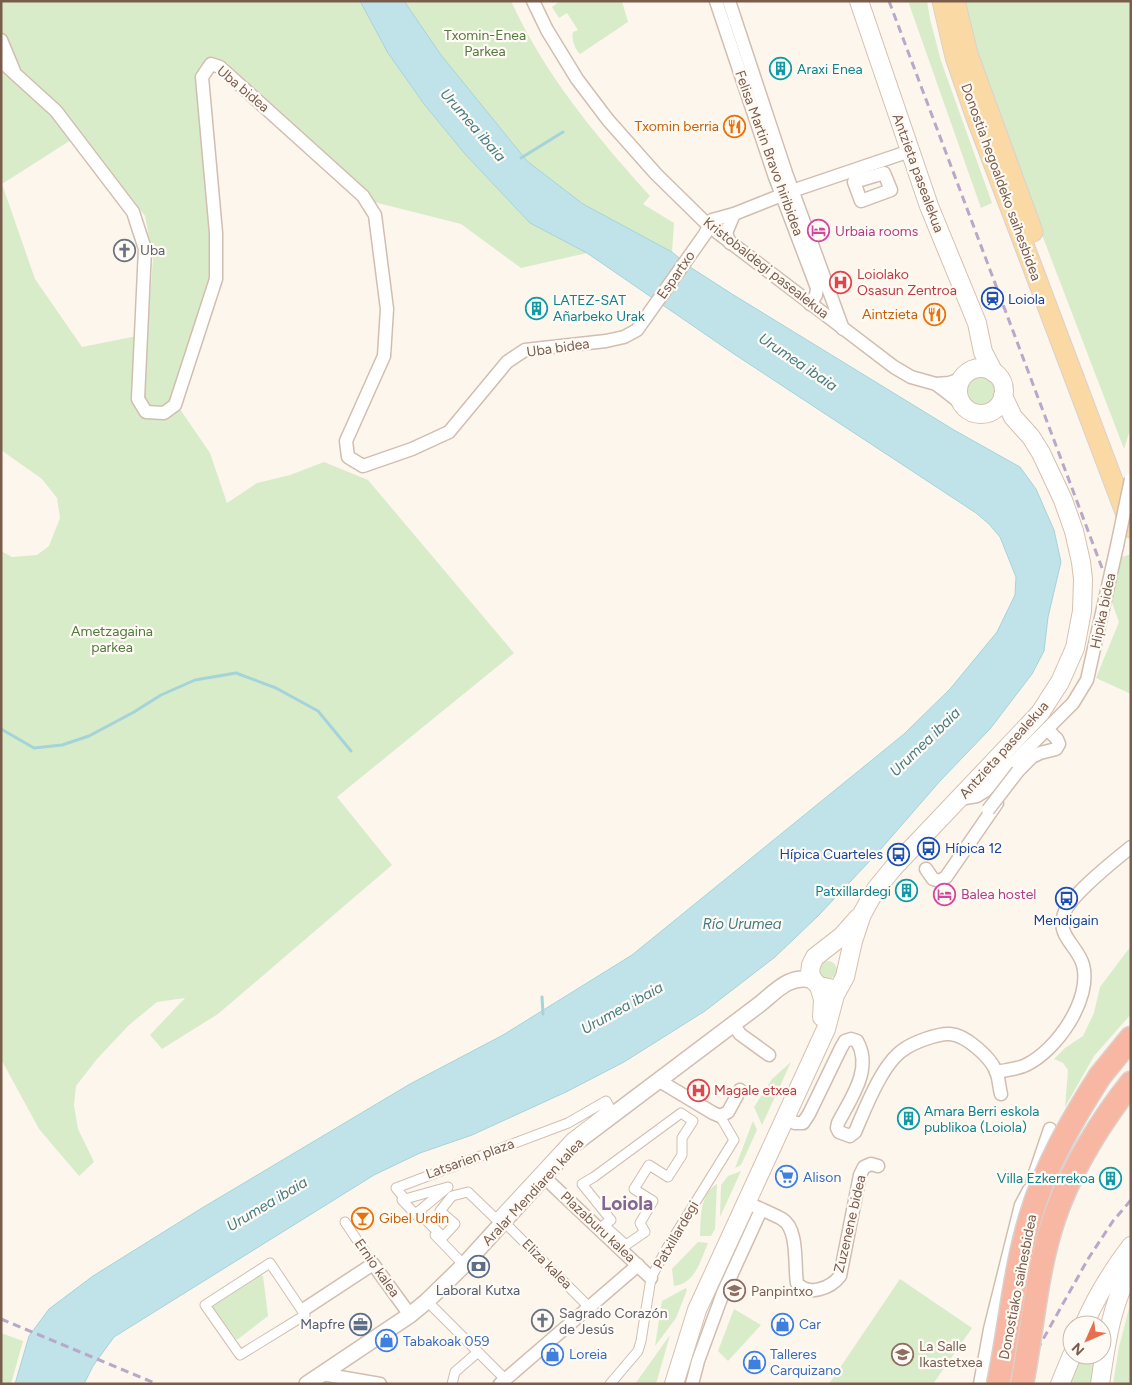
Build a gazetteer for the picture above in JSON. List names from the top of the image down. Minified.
{"streets":{"highway":["Donostiako saihesbidea"],"main road":["Antzieta pasealekua","Donostia hegoaldeko saihesbidea"],"street":["Uba bidea","Felisa Martin Bravo hiribidea","Kristobaldegi pasealekua","Espartxo","Hipika bidea","Latsarien plaza","Aralar Mendiaren kalea","Zuzenene bidea","Plazaburu kalea","Patxillardegi","Eliza kalea","Ernio kalea"]},"crossings":[["Uba bidea","Espartxo"],["Felisa Martin Bravo hiribidea","Kristobaldegi pasealekua"],["Antzieta pasealekua","Kristobaldegi pasealekua"],["Antzieta pasealekua","Hipika bidea"],["Kristobaldegi pasealekua","Espartxo"],["Latsarien plaza","Aralar Mendiaren kalea"],["Latsarien plaza","Eliza kalea"],["Aralar Mendiaren kalea","Plazaburu kalea"],["Aralar Mendiaren kalea","Eliza kalea"],["Aralar Mendiaren kalea","Ernio kalea"],["Plazaburu kalea","Patxillardegi"]],"districts":["Loiola"],"water":["Urumea ibaia","Río Urumea"],"parks":["Txomin-Enea Parkea","Ametzagaina parkea"],"places":{"building":["Araxi Enea","LATEZ-SAT Añarbeko Urak","Patxillardegi","Amara Berri eskola publikoa (Loiola)","Villa Ezkerrekoa"],"restaurant":["Txomin berria","Aintzieta"],"hotel":["Urbaia rooms","Balea hostel"],"church":["Uba","Sagrado Corazón de Jesús"],"hospital":["Loiolako Osasun Zentroa","Magale etxea"],"station":["Loiola"],"bus stop":["Hípica 12","Hípica Cuarteles","Mendigain"],"supermarket":["Alison"],"bar":["Gibel Urdin"],"bank":["Laboral Kutxa"],"school or university":["Panpintxo","La Salle Ikastetxea"],"office":["Mapfre"],"shop":["Car","Tabakoak 059","Loreia","Talleres Carquizano"]},"north":"bottom left"}
